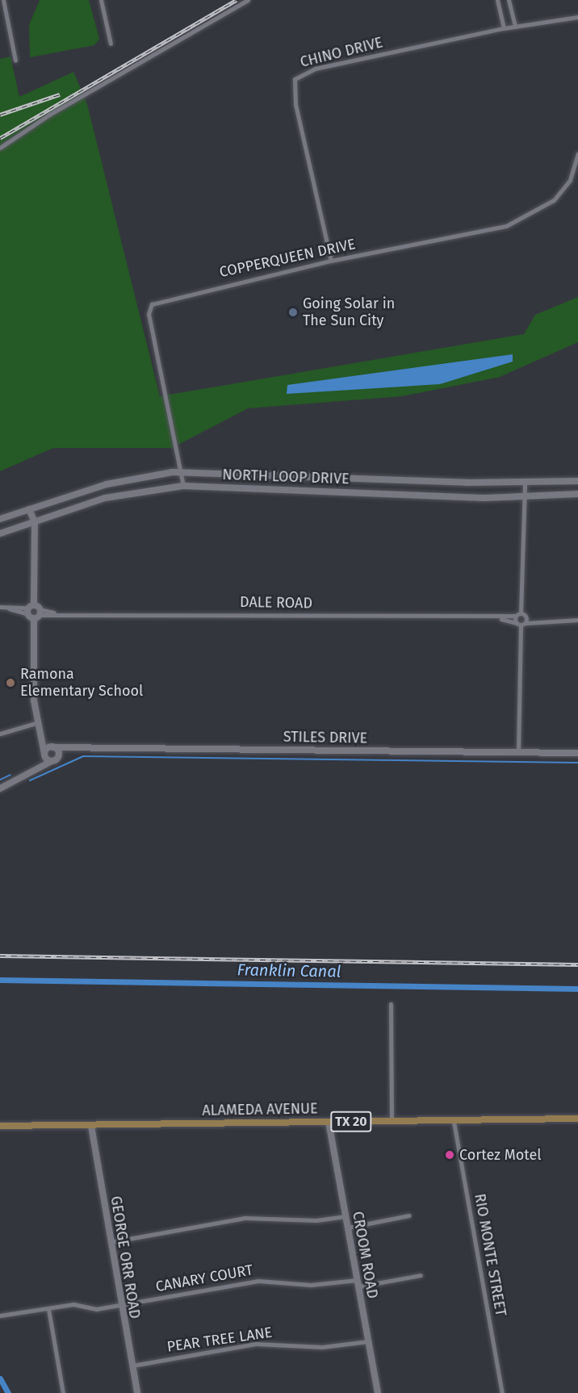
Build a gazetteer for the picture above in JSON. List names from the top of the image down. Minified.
{"streets":{"main road":["ALAMEDA AVENUE","TX 20"],"street":["CHINO DRIVE","COPPERQUEEN DRIVE","NORTH LOOP DRIVE","DALE ROAD","STILES DRIVE","CROOM ROAD","RIO MONTE STREET","GEORGE ORR ROAD","CANARY COURT","PEAR TREE LANE"]},"crossings":[["CHINO DRIVE","COPPERQUEEN DRIVE"],["COPPERQUEEN DRIVE","NORTH LOOP DRIVE"],["ALAMEDA AVENUE","CROOM ROAD"],["ALAMEDA AVENUE","RIO MONTE STREET"],["ALAMEDA AVENUE","GEORGE ORR ROAD"],["CROOM ROAD","CANARY COURT"],["CROOM ROAD","PEAR TREE LANE"],["GEORGE ORR ROAD","CANARY COURT"],["GEORGE ORR ROAD","PEAR TREE LANE"]],"water":["Franklin Canal"],"places":["Going Solar in The Sun City","Ramona Elementary School","Cortez Motel"]}
